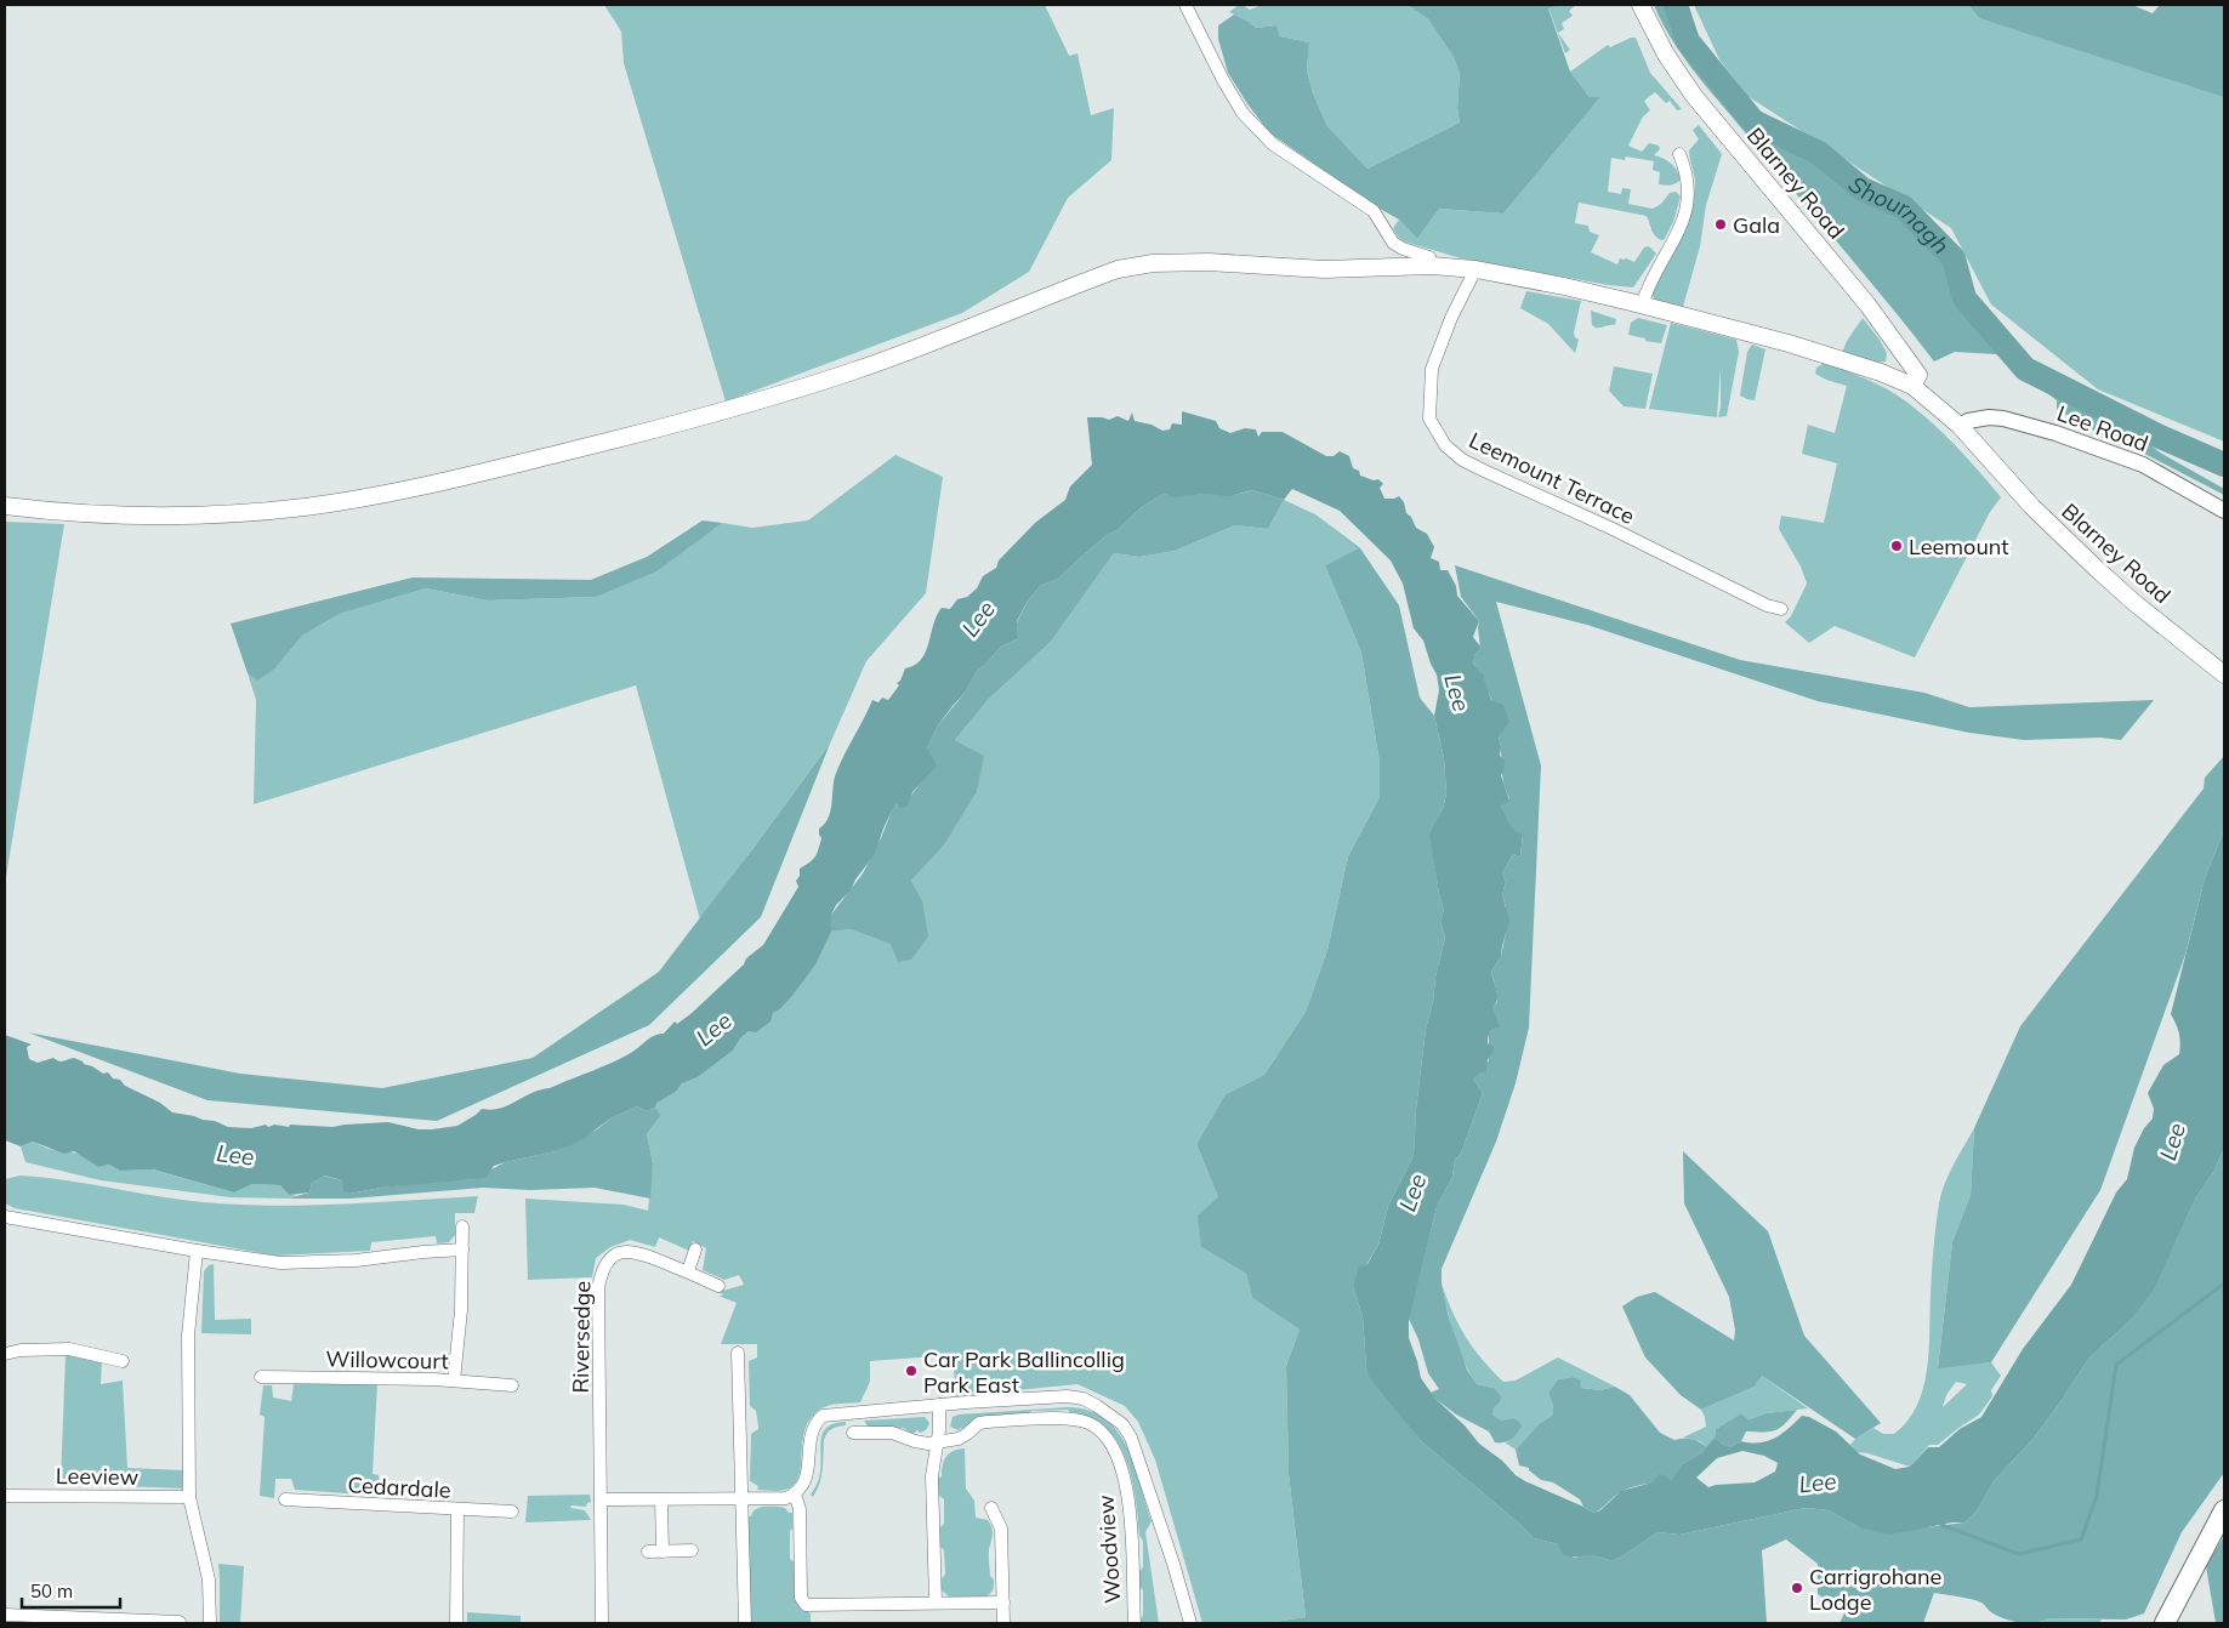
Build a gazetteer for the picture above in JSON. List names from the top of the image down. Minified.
{"streets":{"main road":["Blarney Road"],"street":["Lee Road","Leemount Terrace","Riversedge","Willowcourt","Leeview","Cedardale","Woodview"]},"crossings":[["Blarney Road","Lee Road"],["Blarney Road","Leemount Terrace"]],"water":["Shournagh","Lee"],"places":["Gala","Leemount","Car Park Ballincollig Park East","Carrigrohane Lodge"],"scale_bar":"50 m"}
